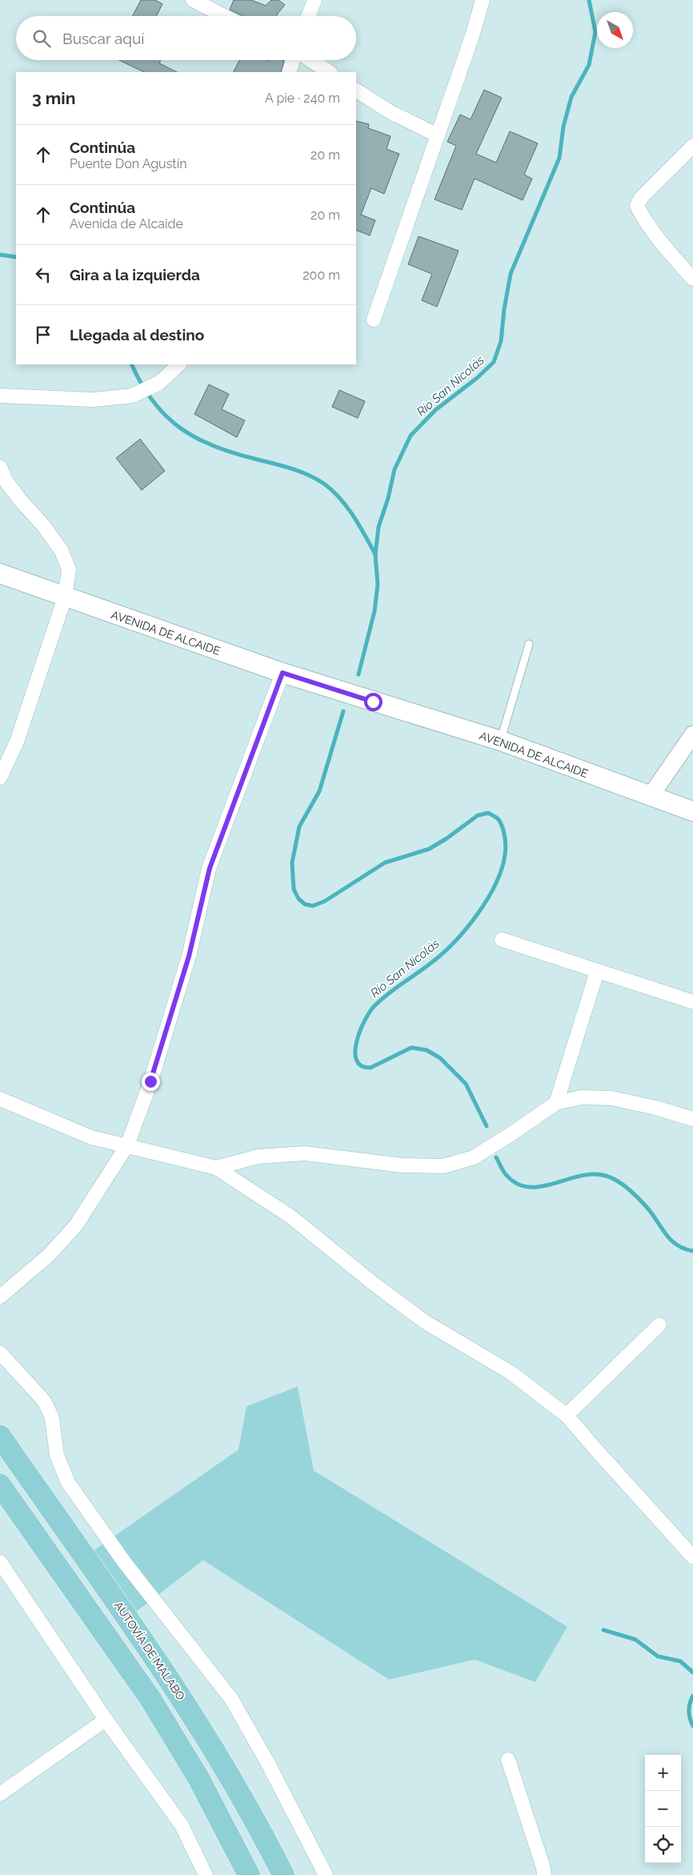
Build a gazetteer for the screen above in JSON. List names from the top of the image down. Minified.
{"streets":{"main road":["AVENIDA DE ALCAIDE","AUTOVÍA DE MALABO"]},"water":["Río San Nicolás"],"north":"bottom right","page":{"search":"Buscar aquí","heading":["3 min","A pie · 240 m"],"list":[["Continúa","Puente Don Agustín","20 m"],["Continúa","Avenida de Alcaide","20 m"],["Gira a la izquierda","200 m"],"Llegada al destino"],"map_buttons":["+","−"]}}
